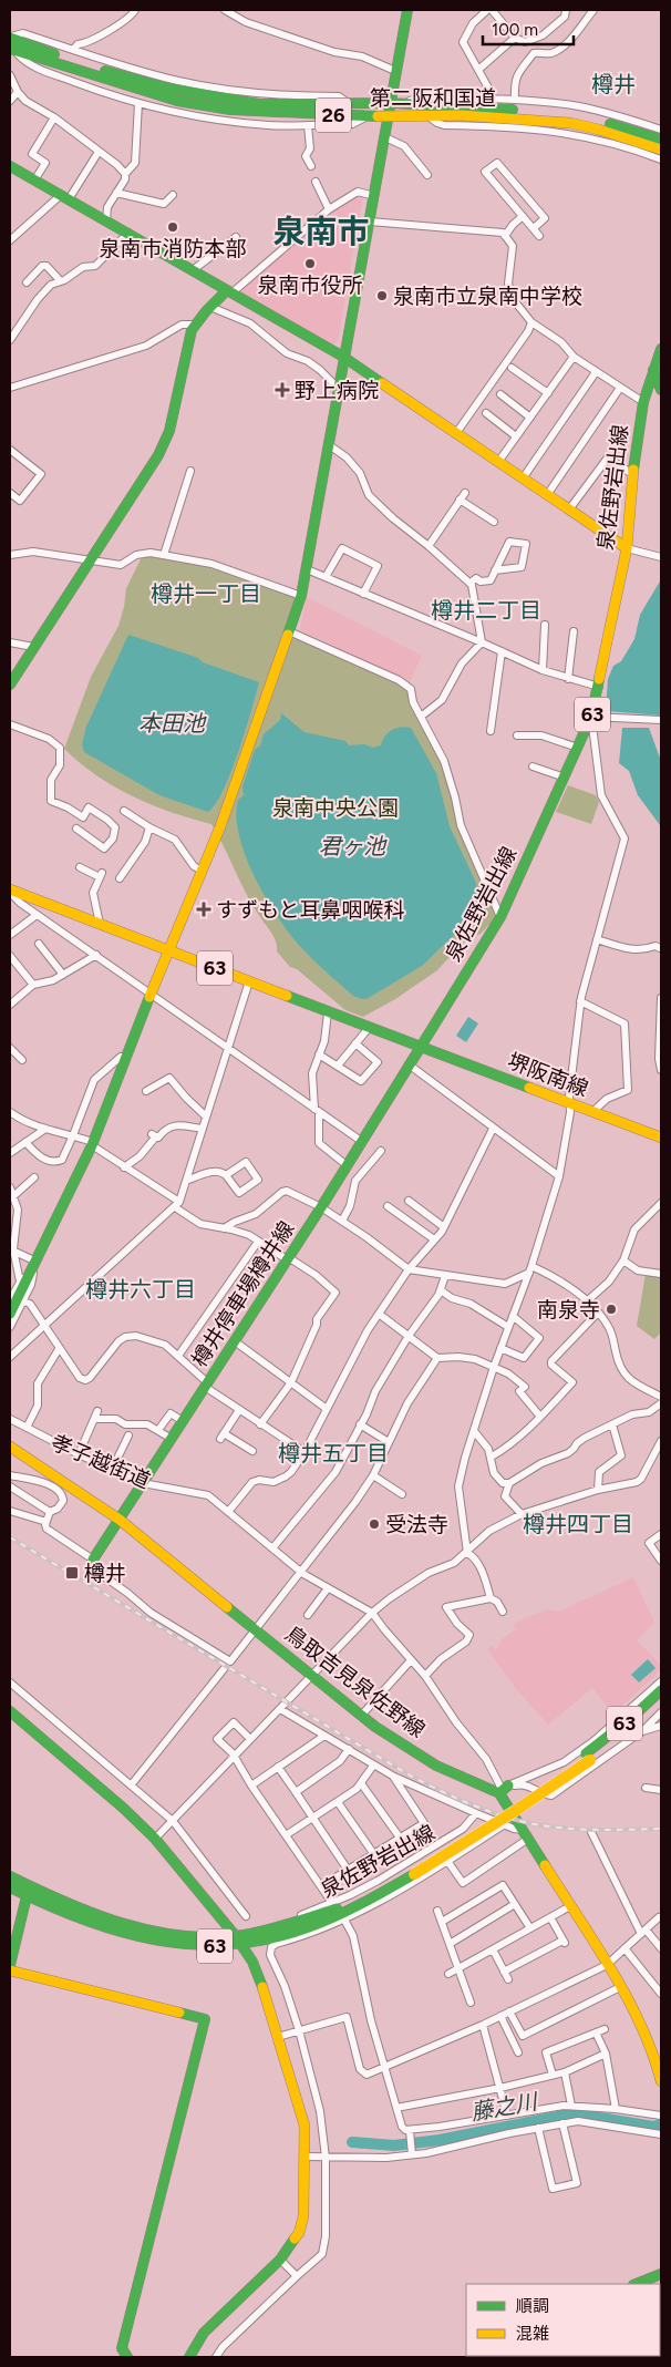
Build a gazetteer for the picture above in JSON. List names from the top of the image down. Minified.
{"streets":{"main road":["第二阪和国道","26","泉佐野岩出線","63","堺阪南線","樽井停車場樽井線","鳥取吉見泉佐野線"],"street":["孝子越街道"]},"crossings":[["泉佐野岩出線","63"],["泉佐野岩出線","堺阪南線"],["泉佐野岩出線","樽井停車場樽井線"],["63","堺阪南線"],["63","樽井停車場樽井線"],["堺阪南線","樽井停車場樽井線"],["樽井停車場樽井線","孝子越街道"],["樽井停車場樽井線","鳥取吉見泉佐野線"]],"districts":["樽井","泉南市","樽井一丁目","樽井二丁目","樽井六丁目","樽井五丁目","樽井四丁目"],"water":["本田池","君ヶ池","藤之川"],"parks":["泉南中央公園"],"places":{"other":["泉南市消防本部","泉南市役所","泉南市立泉南中学校","南泉寺","受法寺"],"health":["野上病院","すずもと耳鼻咽喉科"],"transit":["樽井"]},"legend":["順調","混雑"],"scale_bar":"100 m"}
